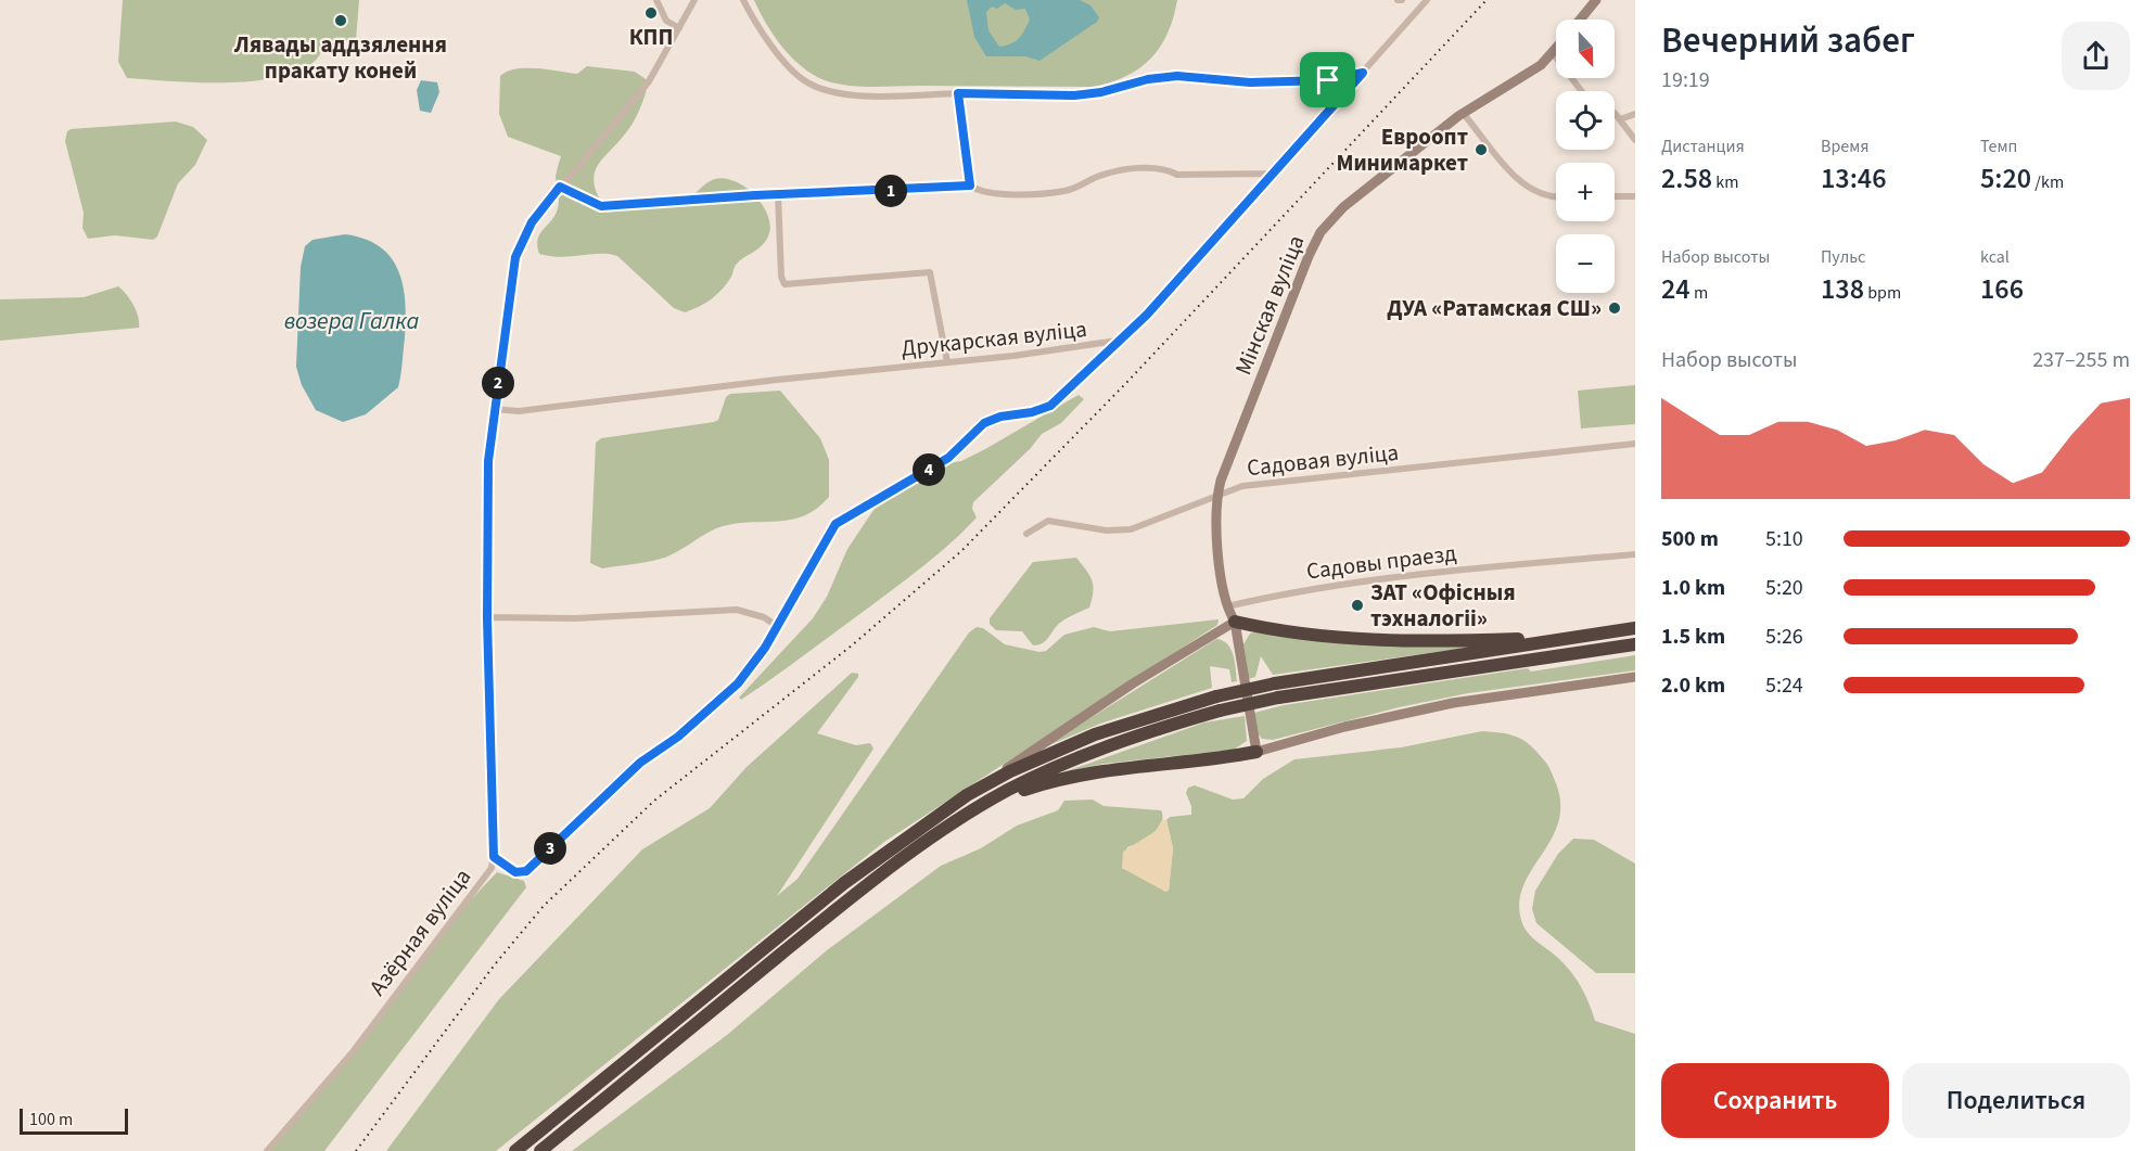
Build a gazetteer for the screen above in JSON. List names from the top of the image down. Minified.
{"streets":{"street":["Мінская вуліца","Друкарская вуліца","Садовая вуліца","Садовы праезд","Азёрная вуліца"]},"crossings":[["Мінская вуліца","Садовая вуліца"],["Мінская вуліца","Садовы праезд"],["Друкарская вуліца","Азёрная вуліца"]],"water":["возера Галка"],"places":["КПП","Лявады аддзялення пракату коней","Евроопт Минимаркет","ДУА «Ратамская СШ»","ЗАТ «Офісныя тэхналогіі»"],"scale_bar":"100 m","north":"bottom","page":{"heading":["Вечерний забег","19:19"],"map_buttons":["+","−"],"stats":[["Дистанция","2.58 km"],["Время","13:46"],["Темп","5:20 /km"],["Набор высоты","24 m"],["Пульс","138 bpm"],["kcal","166"]],"pins":["1","2","4","3"],"chart":["Набор высоты","237–255 m"],"list":[{"name":"500 m","note":"5:10"},{"name":"1.0 km","note":"5:20"},{"name":"1.5 km","note":"5:26"},{"name":"2.0 km","note":"5:24"}],"buttons":["Сохранить","Поделиться"],"scale":"100 m"}}
